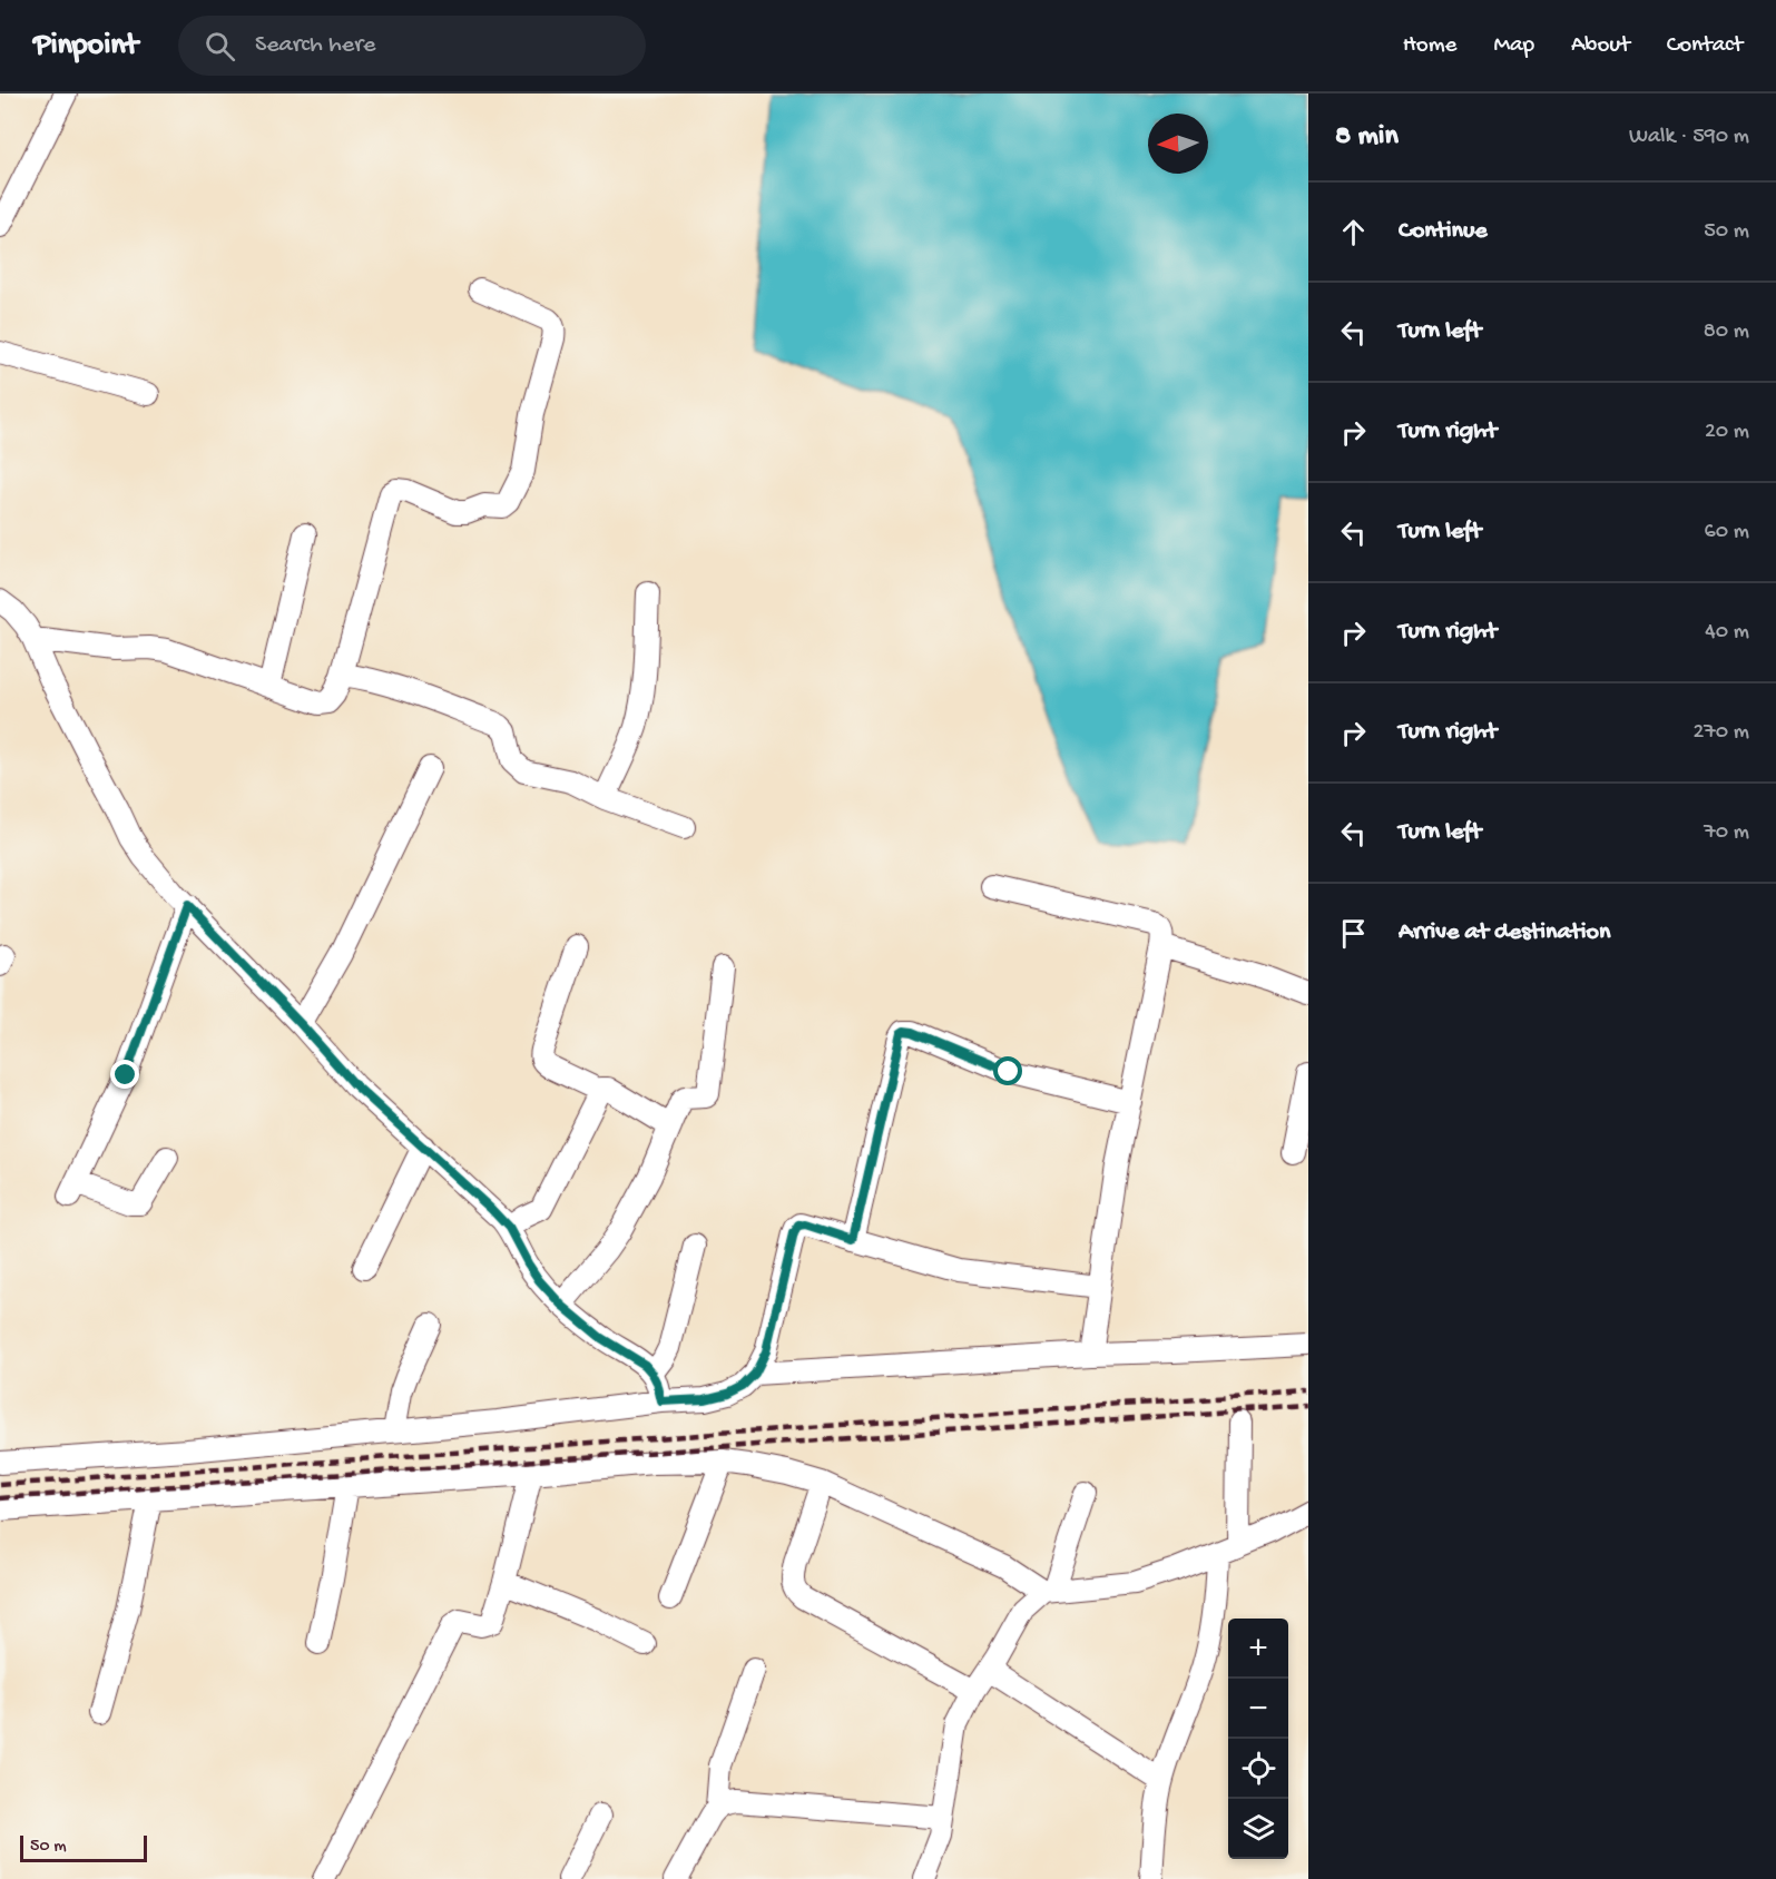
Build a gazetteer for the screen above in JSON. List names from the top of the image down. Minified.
{"scale_bar":"50 m","north":"left","page":{"header":"Pinpoint","search":"Search here","nav":["Home","Map","About","Contact"],"heading":["8 min","Walk · 590 m"],"list":[["Continue","50 m"],["Turn left","80 m"],["Turn right","20 m"],["Turn left","60 m"],["Turn right","40 m"],["Turn right","270 m"],["Turn left","70 m"],"Arrive at destination"],"map_buttons":["+","−"],"scale":"50 m"}}
